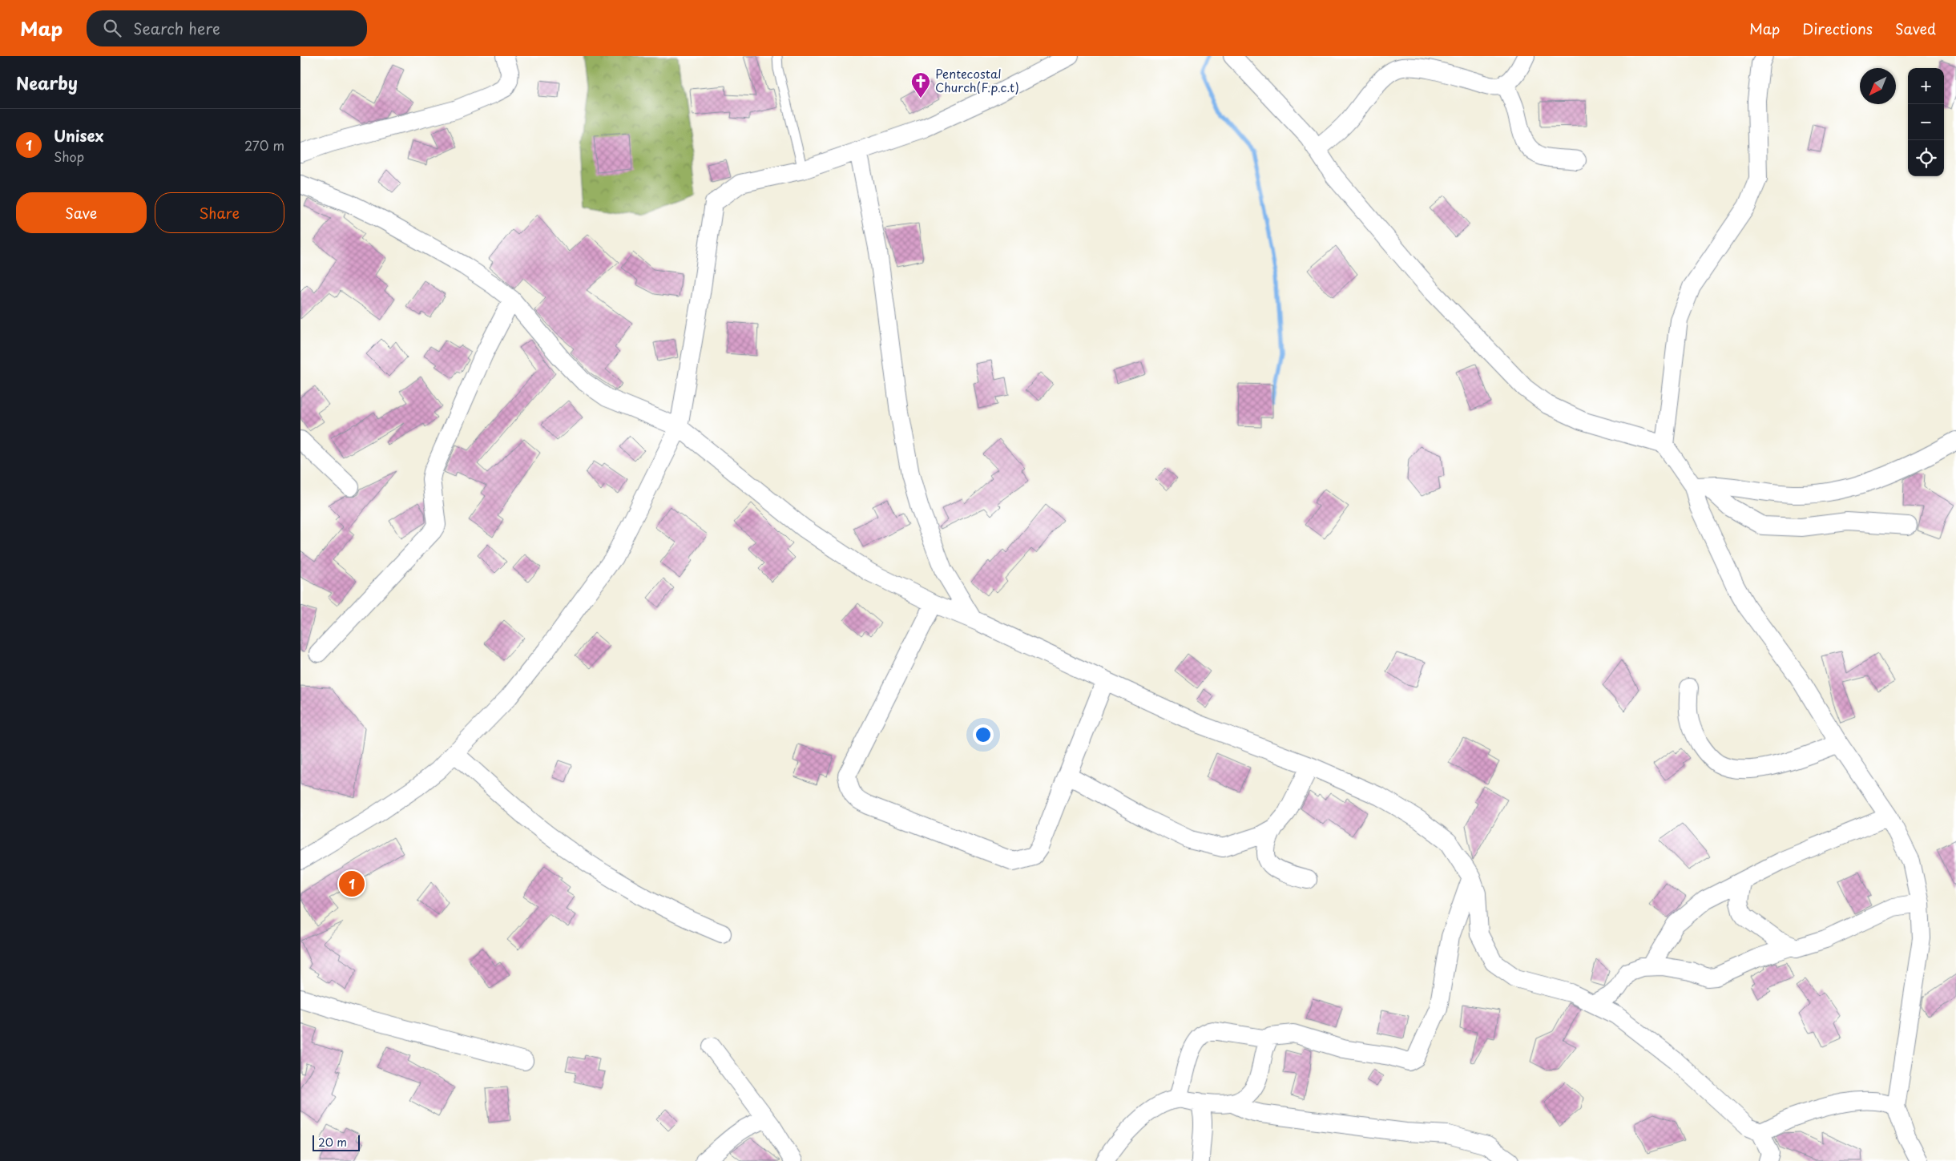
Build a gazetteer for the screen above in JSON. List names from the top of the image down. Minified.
{"places":{"church":["Pentecostal Church(F.p.c.t)"]},"scale_bar":"20 m","north":"bottom left","page":{"header":"Map","search":"Search here","nav":["Map","Directions","Saved"],"heading":"Nearby","map_buttons":["+","−"],"list":[{"mark":"1","name":"Unisex","note":"Shop","value":"270 m"}],"buttons":["Save","Share"],"pins":"1","scale":"20 m"}}
